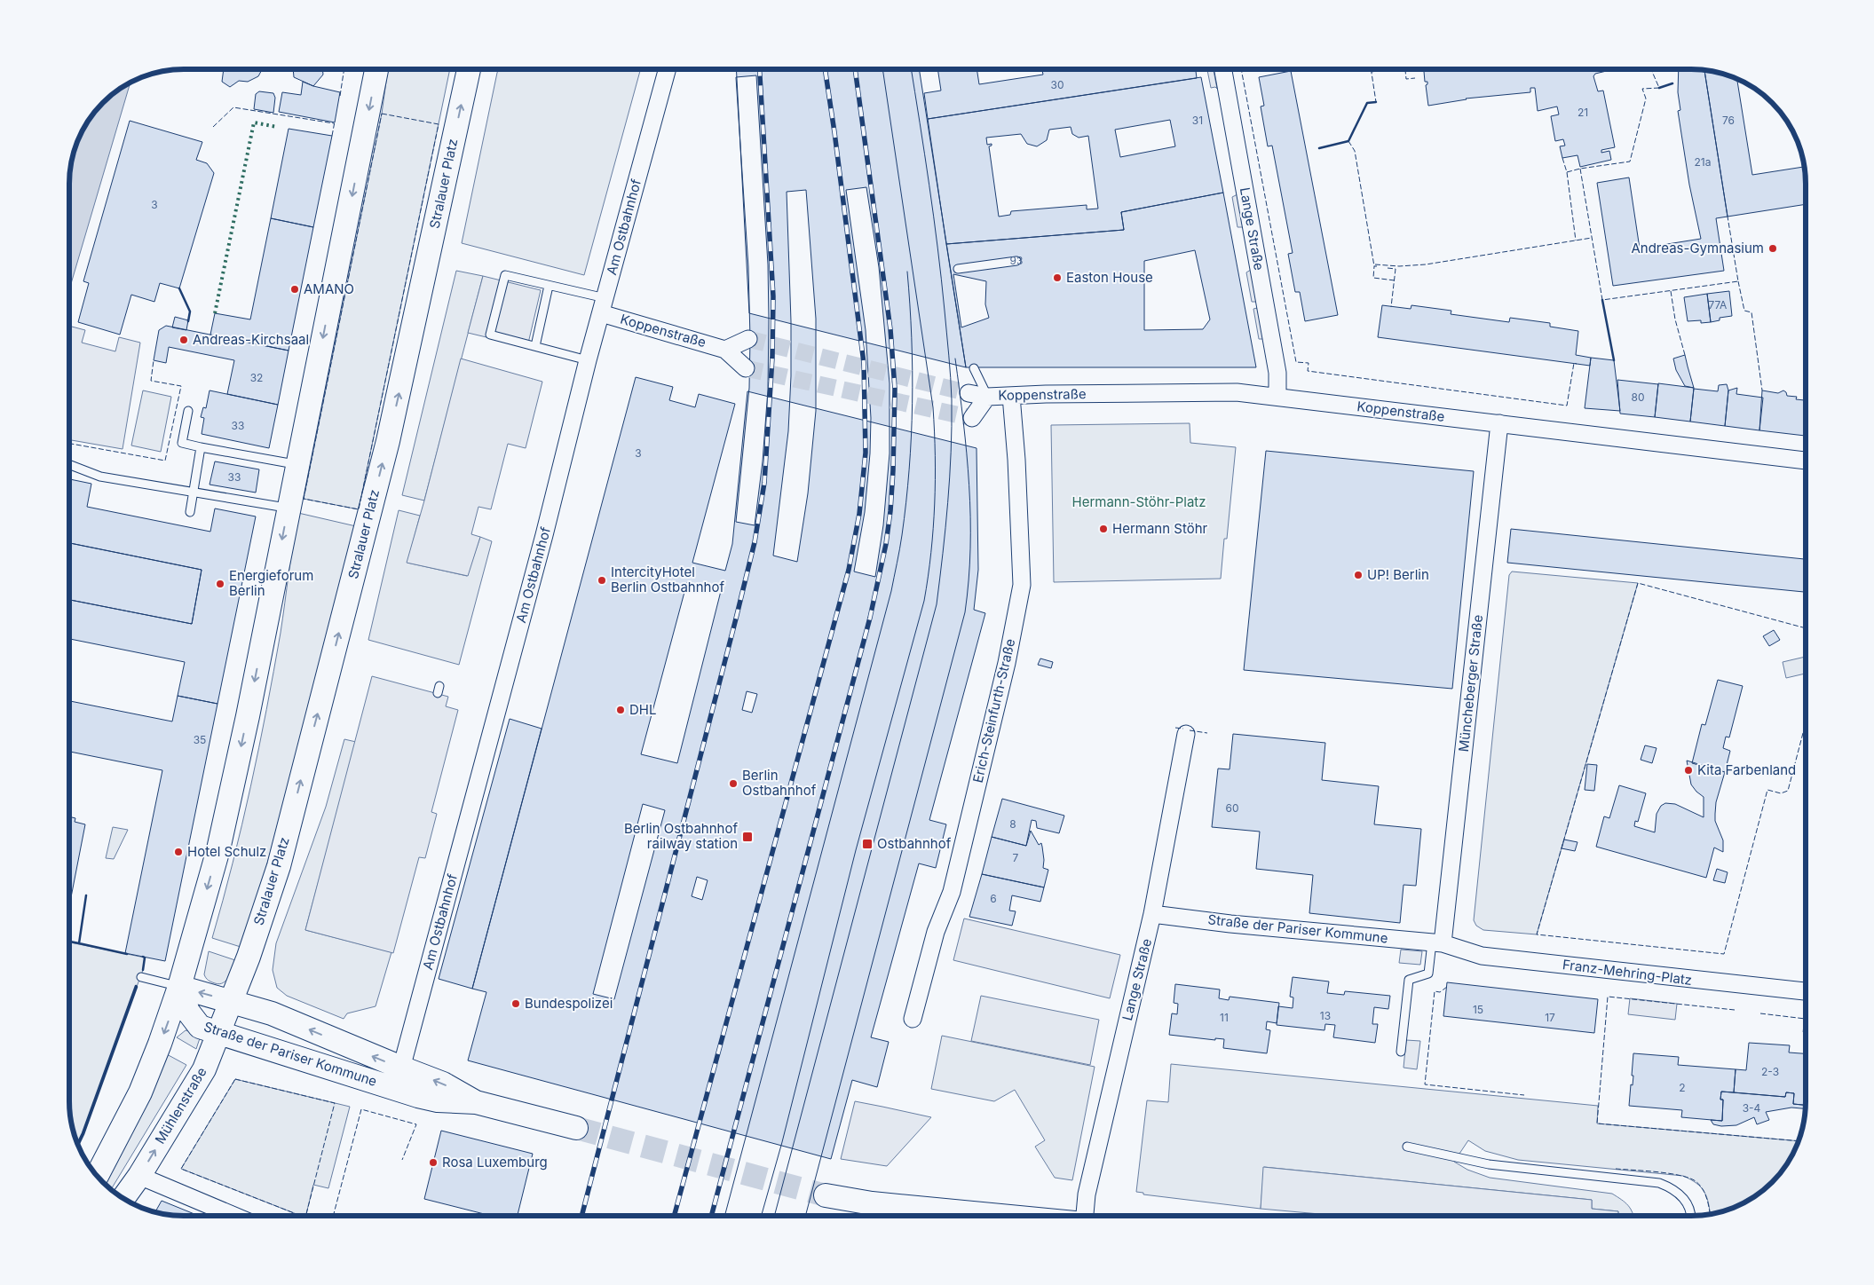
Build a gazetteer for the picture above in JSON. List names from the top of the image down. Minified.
{"streets":{"main road":["Stralauer Platz","Straße der Pariser Kommune","Mühlenstraße"],"street":["Am Ostbahnhof","Lange Straße","Koppenstraße","Müncheberger Straße","Erich-Steinfurth-Straße","Franz-Mehring-Platz"]},"crossings":[["Stralauer Platz","Straße der Pariser Kommune"],["Stralauer Platz","Mühlenstraße"],["Am Ostbahnhof","Koppenstraße"],["Am Ostbahnhof","Straße der Pariser Kommune"],["Lange Straße","Koppenstraße"],["Lange Straße","Straße der Pariser Kommune"],["Koppenstraße","Müncheberger Straße"],["Koppenstraße","Erich-Steinfurth-Straße"],["Müncheberger Straße","Straße der Pariser Kommune"],["Müncheberger Straße","Franz-Mehring-Platz"],["Straße der Pariser Kommune","Franz-Mehring-Platz"],["Straße der Pariser Kommune","Mühlenstraße"]],"parks":["Hermann-Stöhr-Platz"],"places":{"other":["Andreas-Gymnasium","Easton House","AMANO","Andreas-Kirchsaal","Hermann Stöhr","UP! Berlin","IntercityHotel Berlin Ostbahnhof","Energieforum Berlin","DHL","Kita Farbenland","Berlin Ostbahnhof","Hotel Schulz","Bundespolizei","Rosa Luxemburg"],"transit":["Berlin Ostbahnhof railway station","Ostbahnhof"]},"house_numbers":["30","21","31","76","21a","3","93","77A","32","80","33","3","33","35","60","8","7","6","15","13","11","17","2-3","2","3-4"]}
